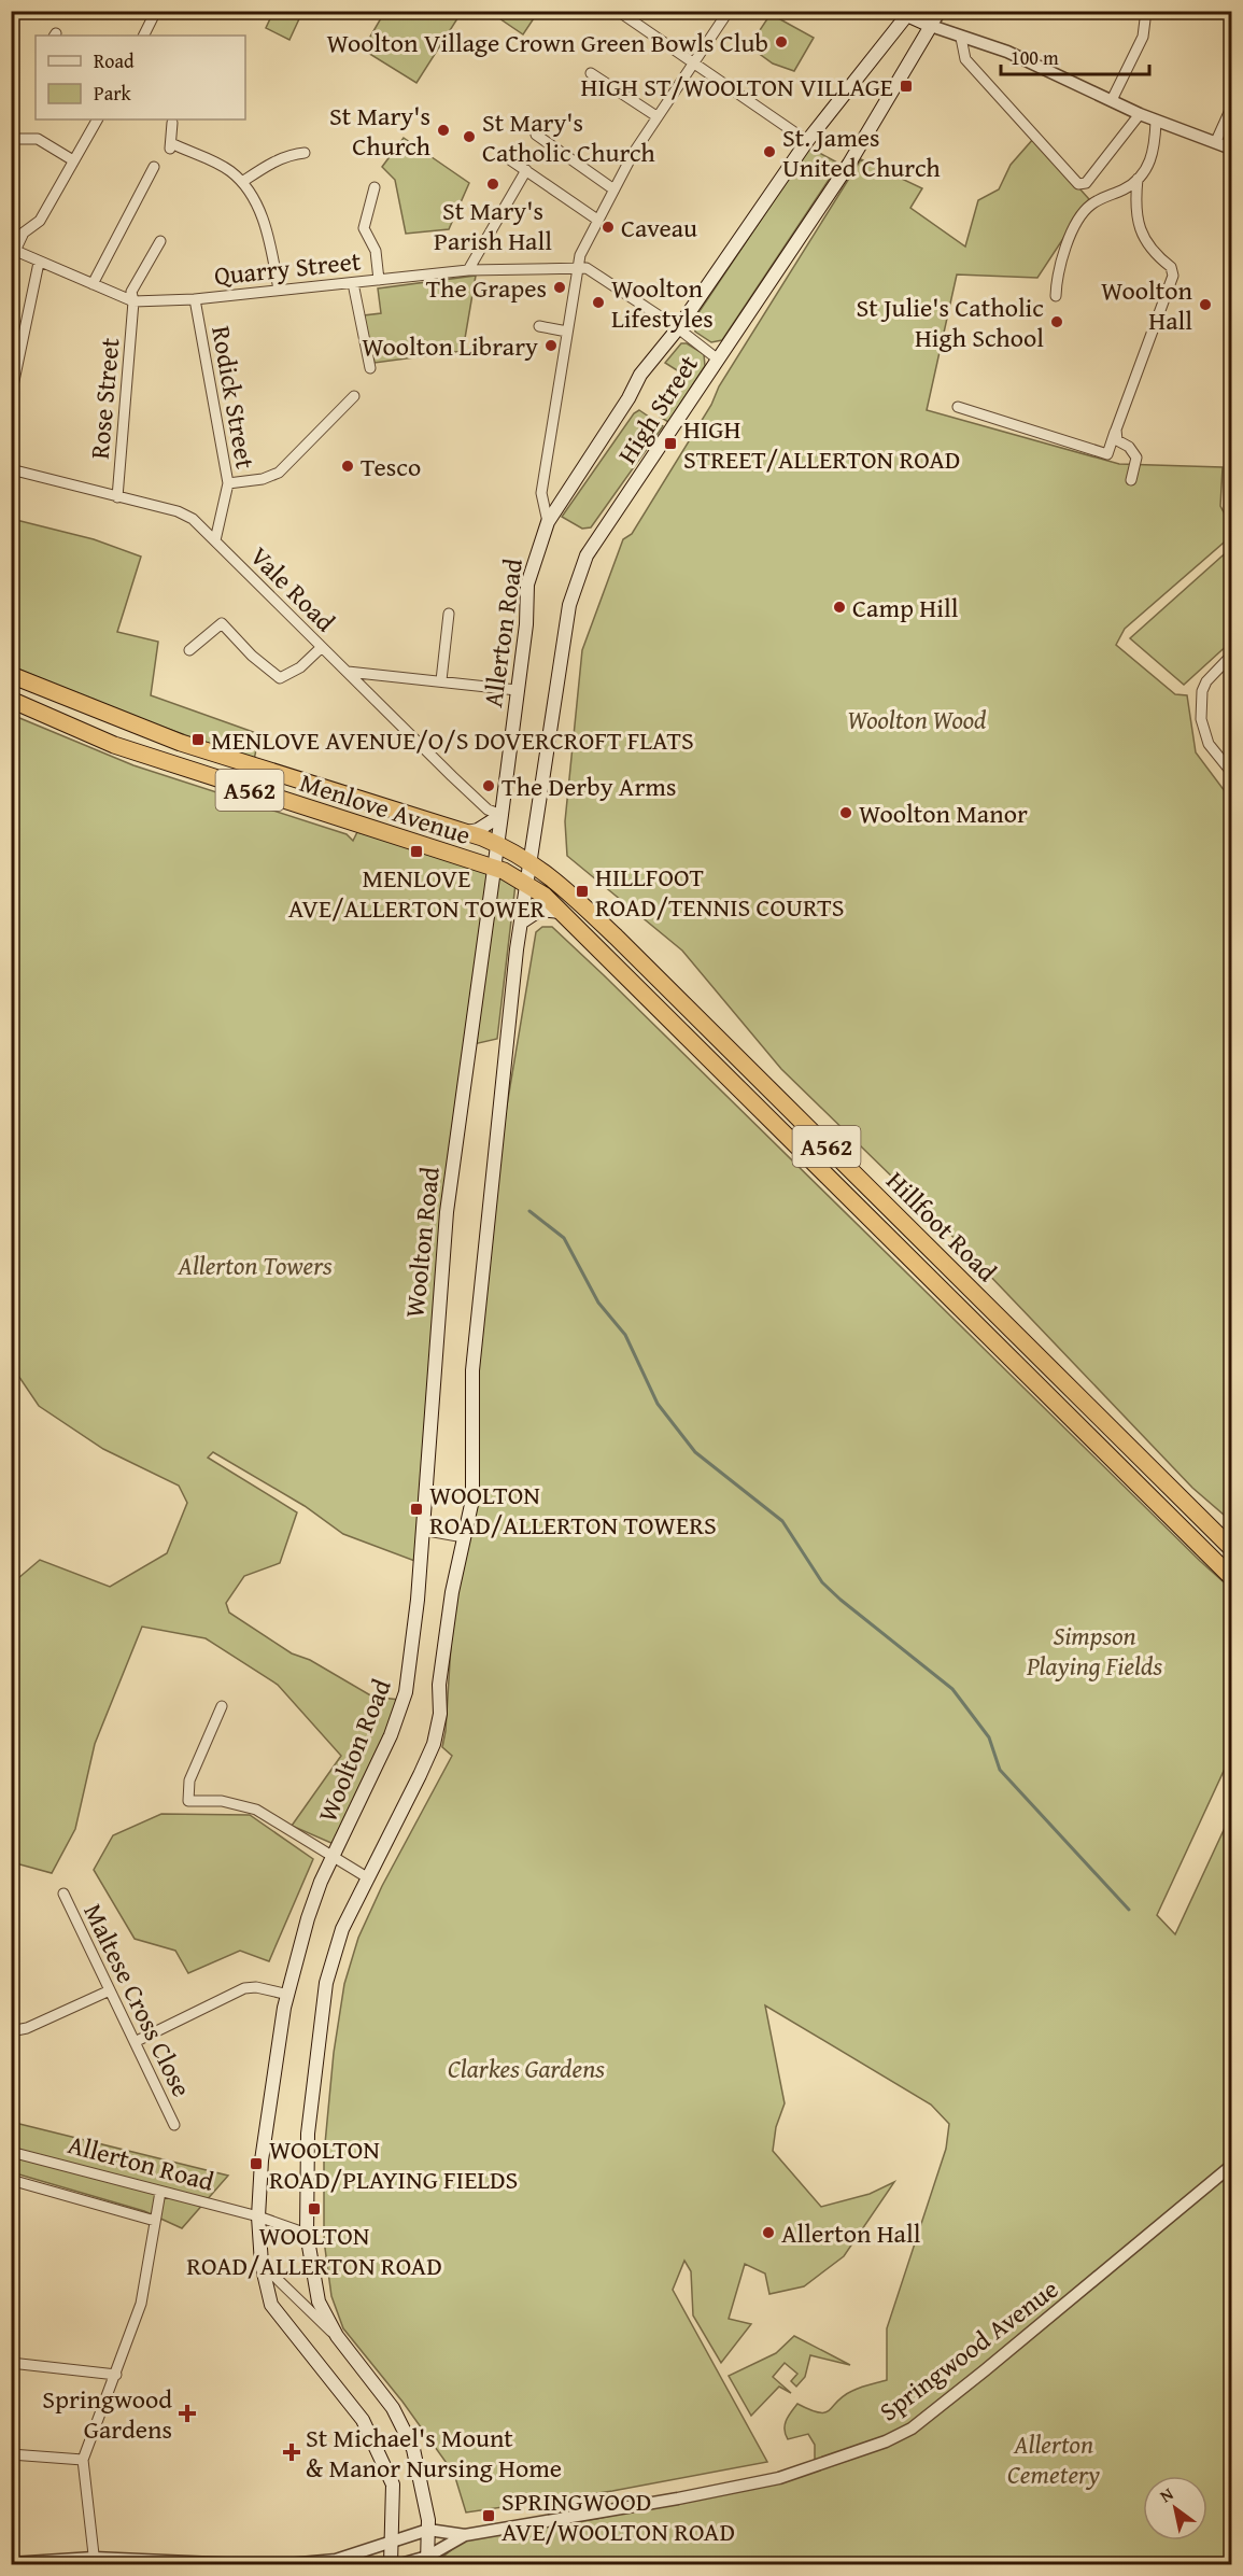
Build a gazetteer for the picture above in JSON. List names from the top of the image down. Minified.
{"streets":{"highway":["A562","Menlove Avenue","Hillfoot Road"],"main road":["High Street","Allerton Road","Woolton Road"],"street":["Quarry Street","Rodick Street","Rose Street","Vale Road","Maltese Cross Close","Springwood Avenue"]},"crossings":[["Quarry Street","Rodick Street"],["Quarry Street","Rose Street"],["Quarry Street","Allerton Road"],["Rodick Street","Vale Road"],["Rose Street","Vale Road"],["High Street","Allerton Road"],["High Street","Hillfoot Road"],["Vale Road","Allerton Road"],["Allerton Road","Menlove Avenue"],["Allerton Road","Hillfoot Road"],["Allerton Road","Woolton Road"],["Menlove Avenue","Hillfoot Road"],["Menlove Avenue","Woolton Road"],["Hillfoot Road","Woolton Road"],["Woolton Road","Springwood Avenue"]],"parks":["Woolton Wood","Allerton Towers","Simpson Playing Fields","Clarkes Gardens","Allerton Cemetery"],"places":{"other":["Woolton Village Crown Green Bowls Club","St Mary's Church","St Mary's Catholic Church","St. James United Church","St Mary's Parish Hall","Caveau","The Grapes","Woolton Lifestyles","Woolton Hall","St Julie's Catholic High School","Woolton Library","Tesco","Camp Hill","The Derby Arms","Woolton Manor","Allerton Hall"],"transit":["HIGH ST/WOOLTON VILLAGE","HIGH STREET/ALLERTON ROAD","MENLOVE AVENUE/O/S DOVERCROFT FLATS","MENLOVE AVE/ALLERTON TOWER","HILLFOOT ROAD/TENNIS COURTS","WOOLTON ROAD/ALLERTON TOWERS","WOOLTON ROAD/PLAYING FIELDS","WOOLTON ROAD/ALLERTON ROAD","SPRINGWOOD AVE/WOOLTON ROAD"],"health":["Springwood Gardens","St Michael's Mount & Manor Nursing Home"]},"legend":["Road","Park"],"scale_bar":"100 m","north":"top left"}
